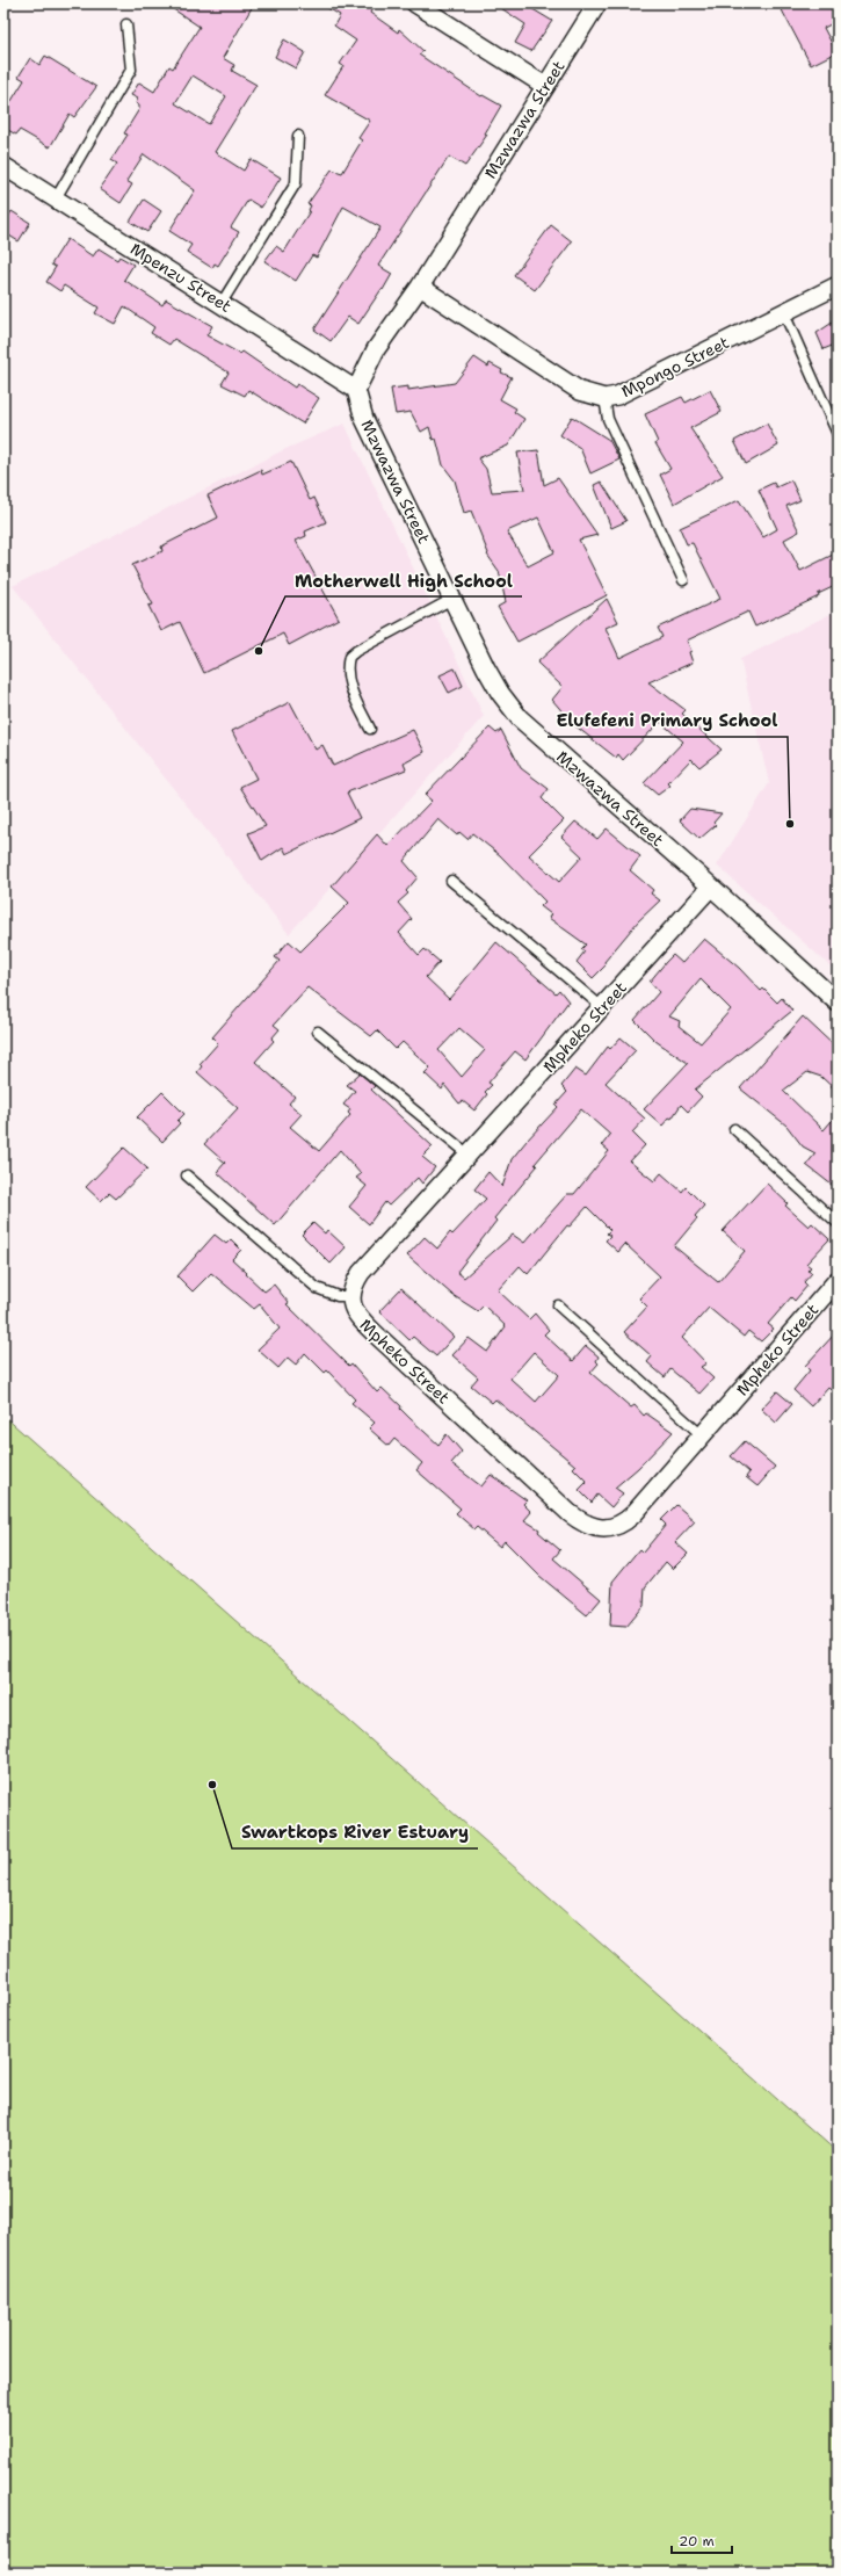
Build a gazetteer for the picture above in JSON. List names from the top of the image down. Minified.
{"streets":{"street":["Mzwazwa Street","Mpenzu Street","Mpongo Street","Mpheko Street"]},"crossings":[["Mzwazwa Street","Mpenzu Street"],["Mzwazwa Street","Mpongo Street"],["Mzwazwa Street","Mpheko Street"]],"places":["Motherwell High School","Elufefeni Primary School","Swartkops River Estuary"],"scale_bar":"20 m"}
